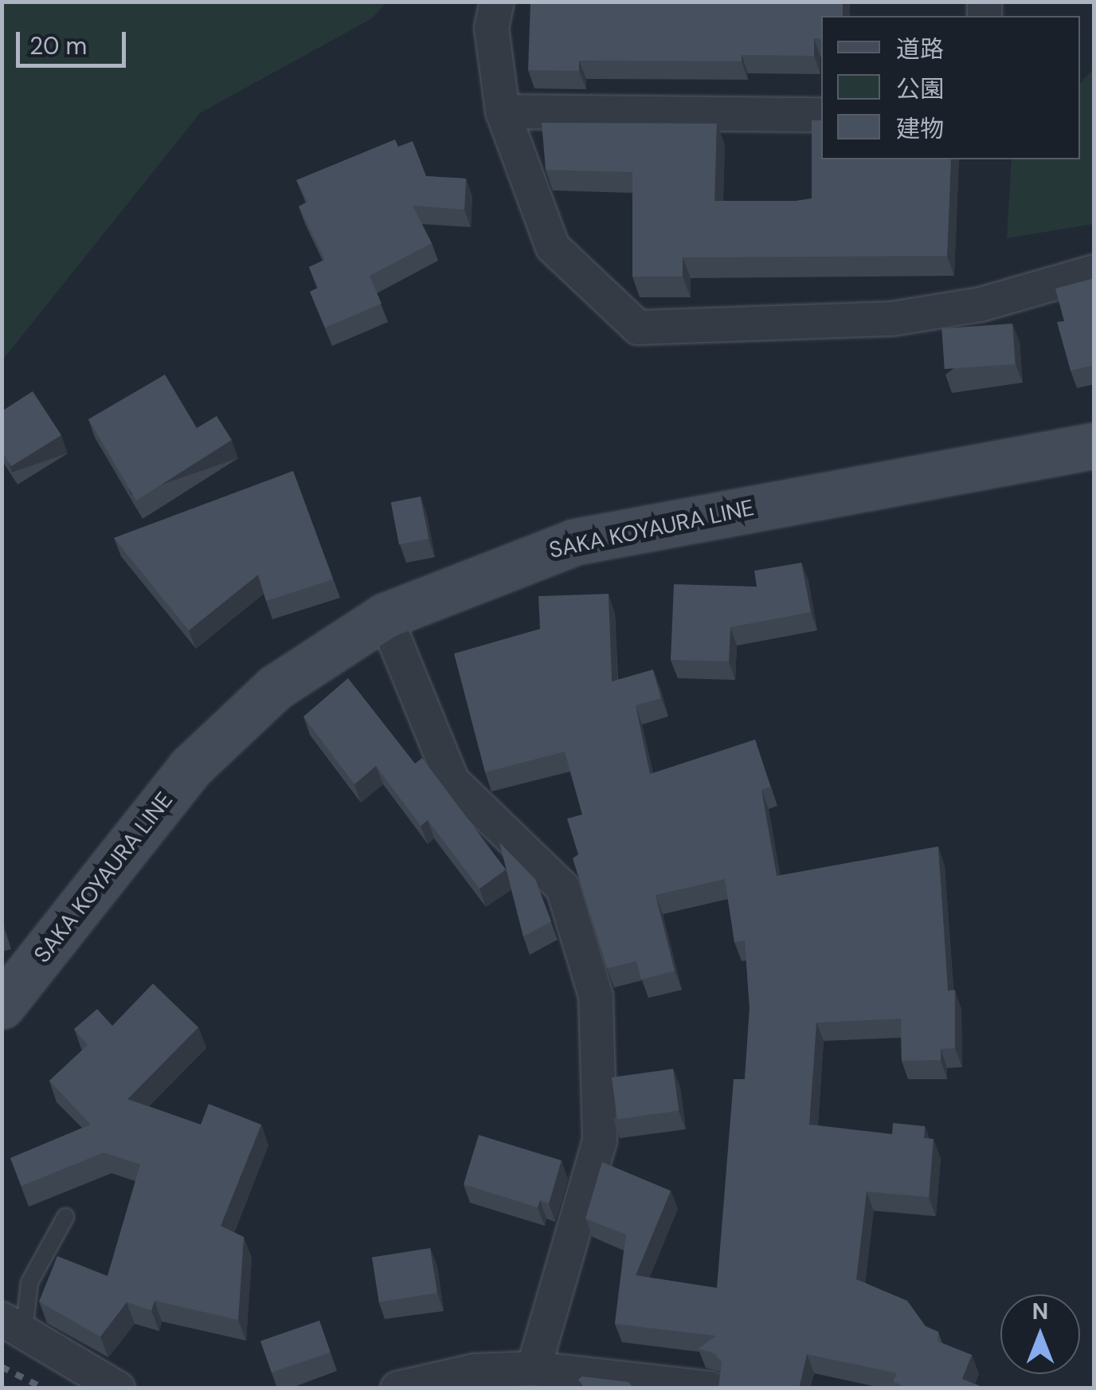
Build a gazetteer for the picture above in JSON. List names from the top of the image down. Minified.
{"streets":{"main road":["SAKA KOYAURA LINE"]},"legend":["道路","公園","建物"],"scale_bar":"20 m","north":"top"}
